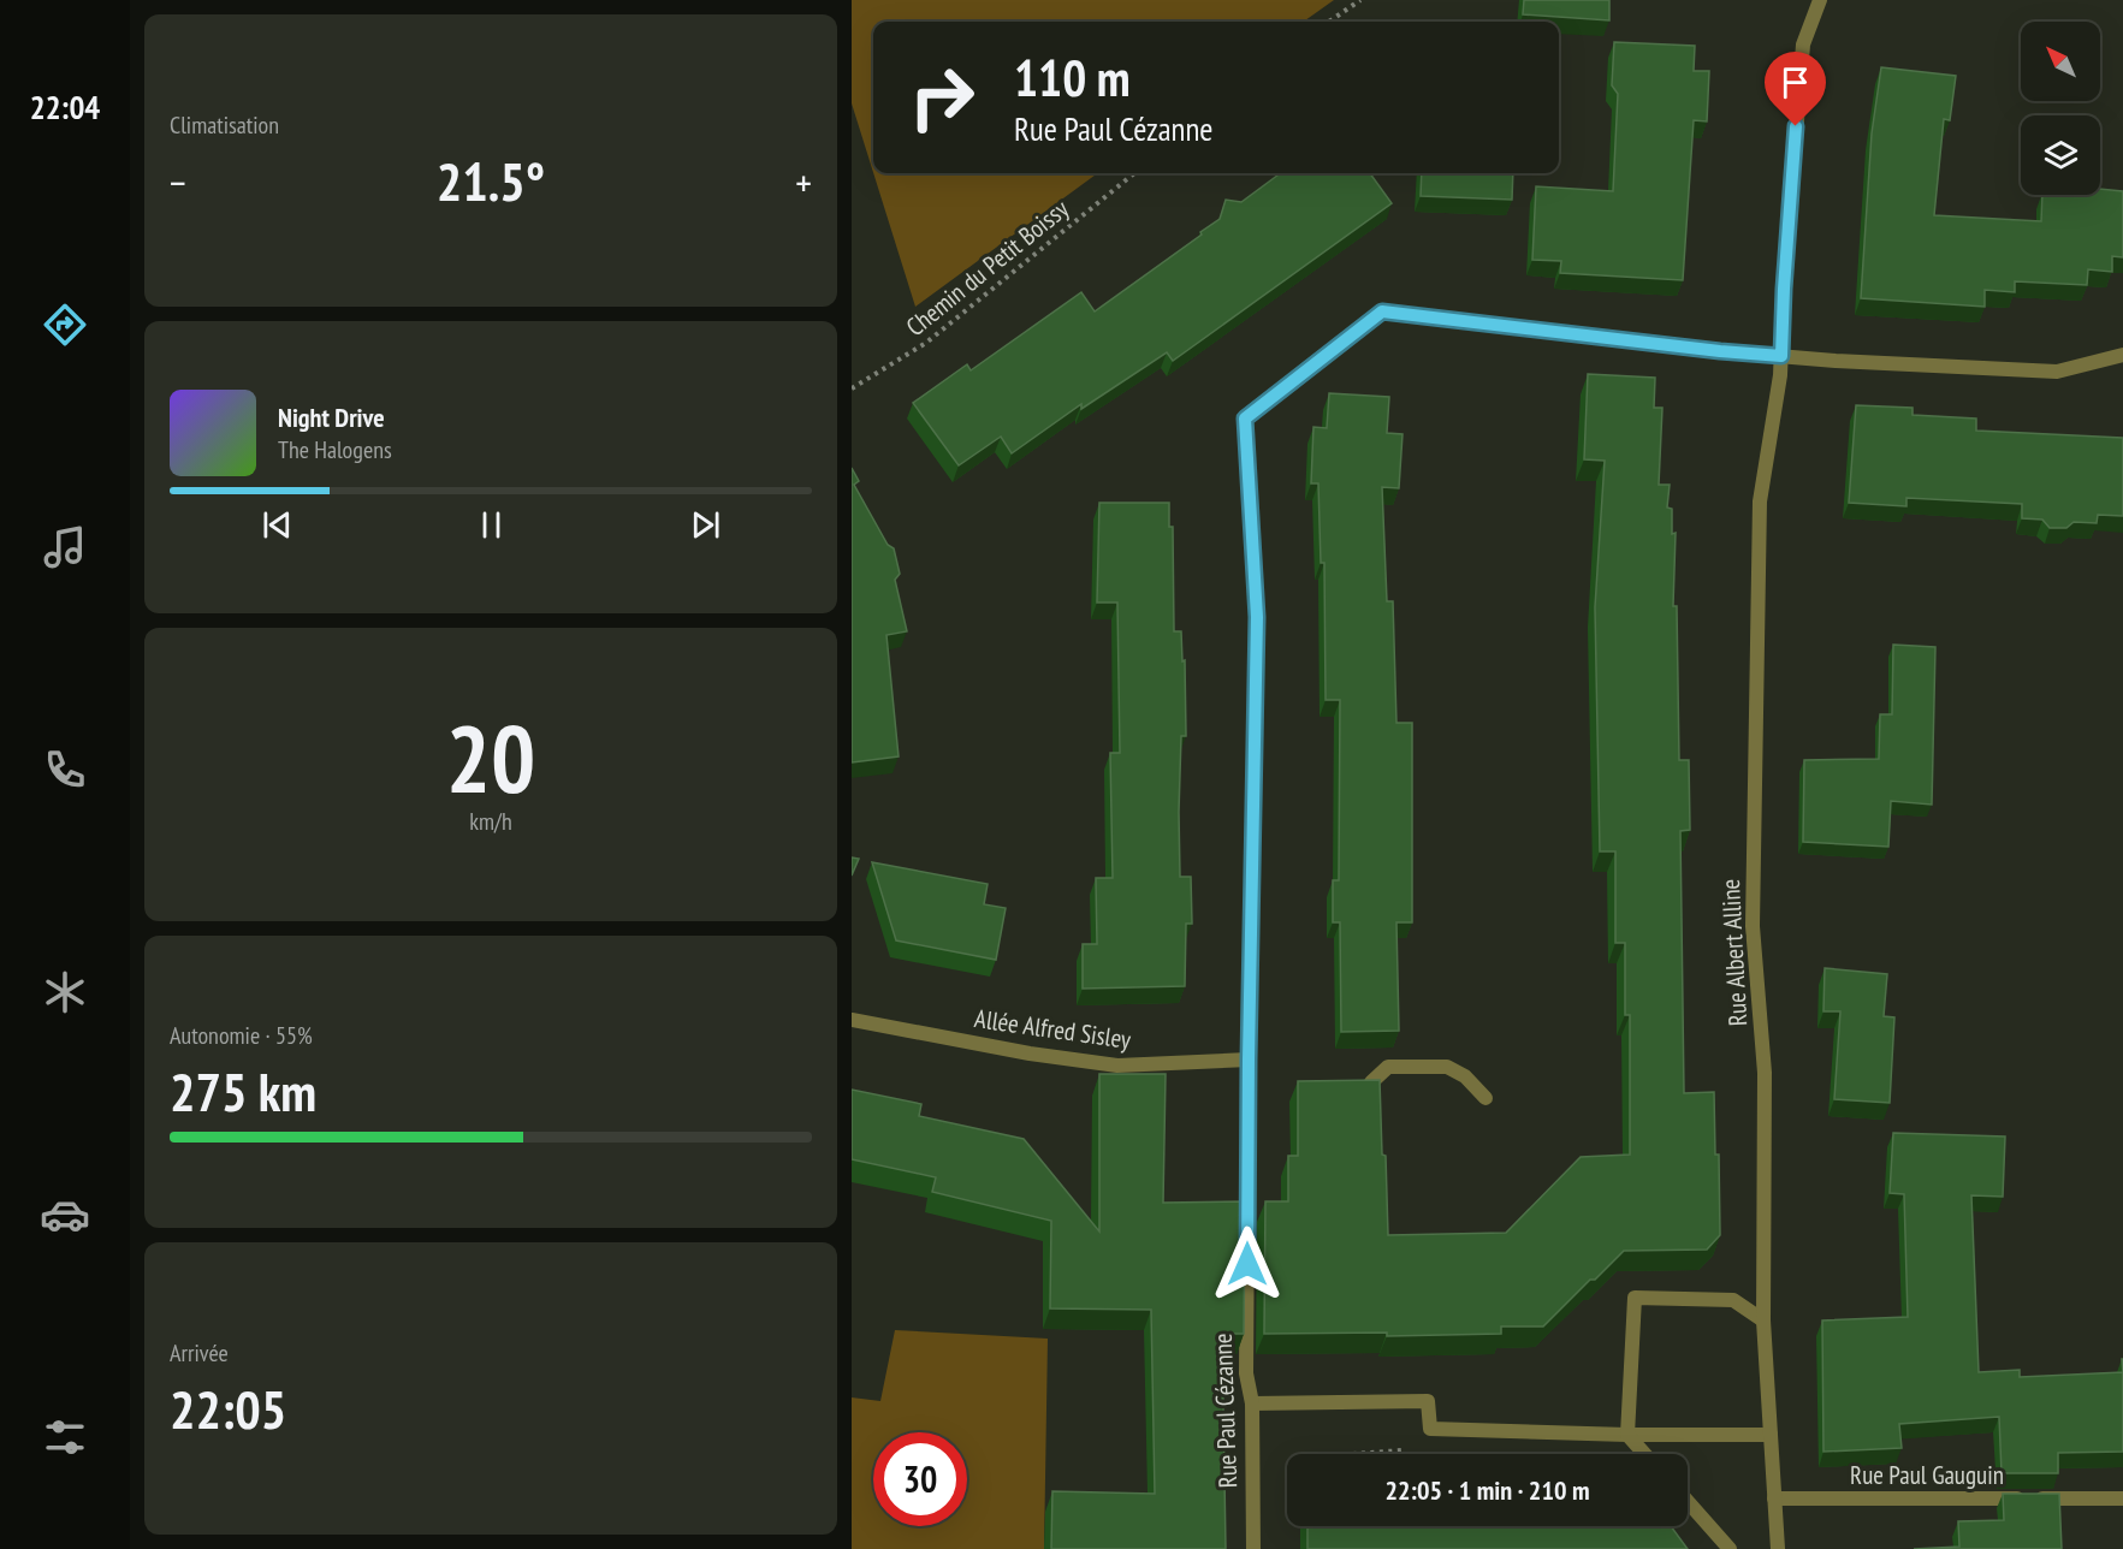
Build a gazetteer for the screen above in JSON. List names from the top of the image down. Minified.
{"streets":{"street":["Rue Albert Alline","Allée Alfred Sisley","Rue Paul Cézanne","Rue Paul Gauguin"],"path":["Chemin du Petit Boissy"]},"crossings":[["Rue Albert Alline","Rue Paul Cézanne"],["Rue Albert Alline","Rue Paul Gauguin"],["Allée Alfred Sisley","Rue Paul Cézanne"]],"north":"top left","page":{"tabs":"22:04","tile":["Climatisation",["20","km/h"],["Autonomie · 55%","275 km"],["Arrivée","22:05"]],"turn":["110 m","Rue Paul Cézanne"],"heat":["−","21.5°","+"],"song":["Night Drive","The Halogens"],"limit":"30","trip":"22:05 · 1 min · 210 m"}}
